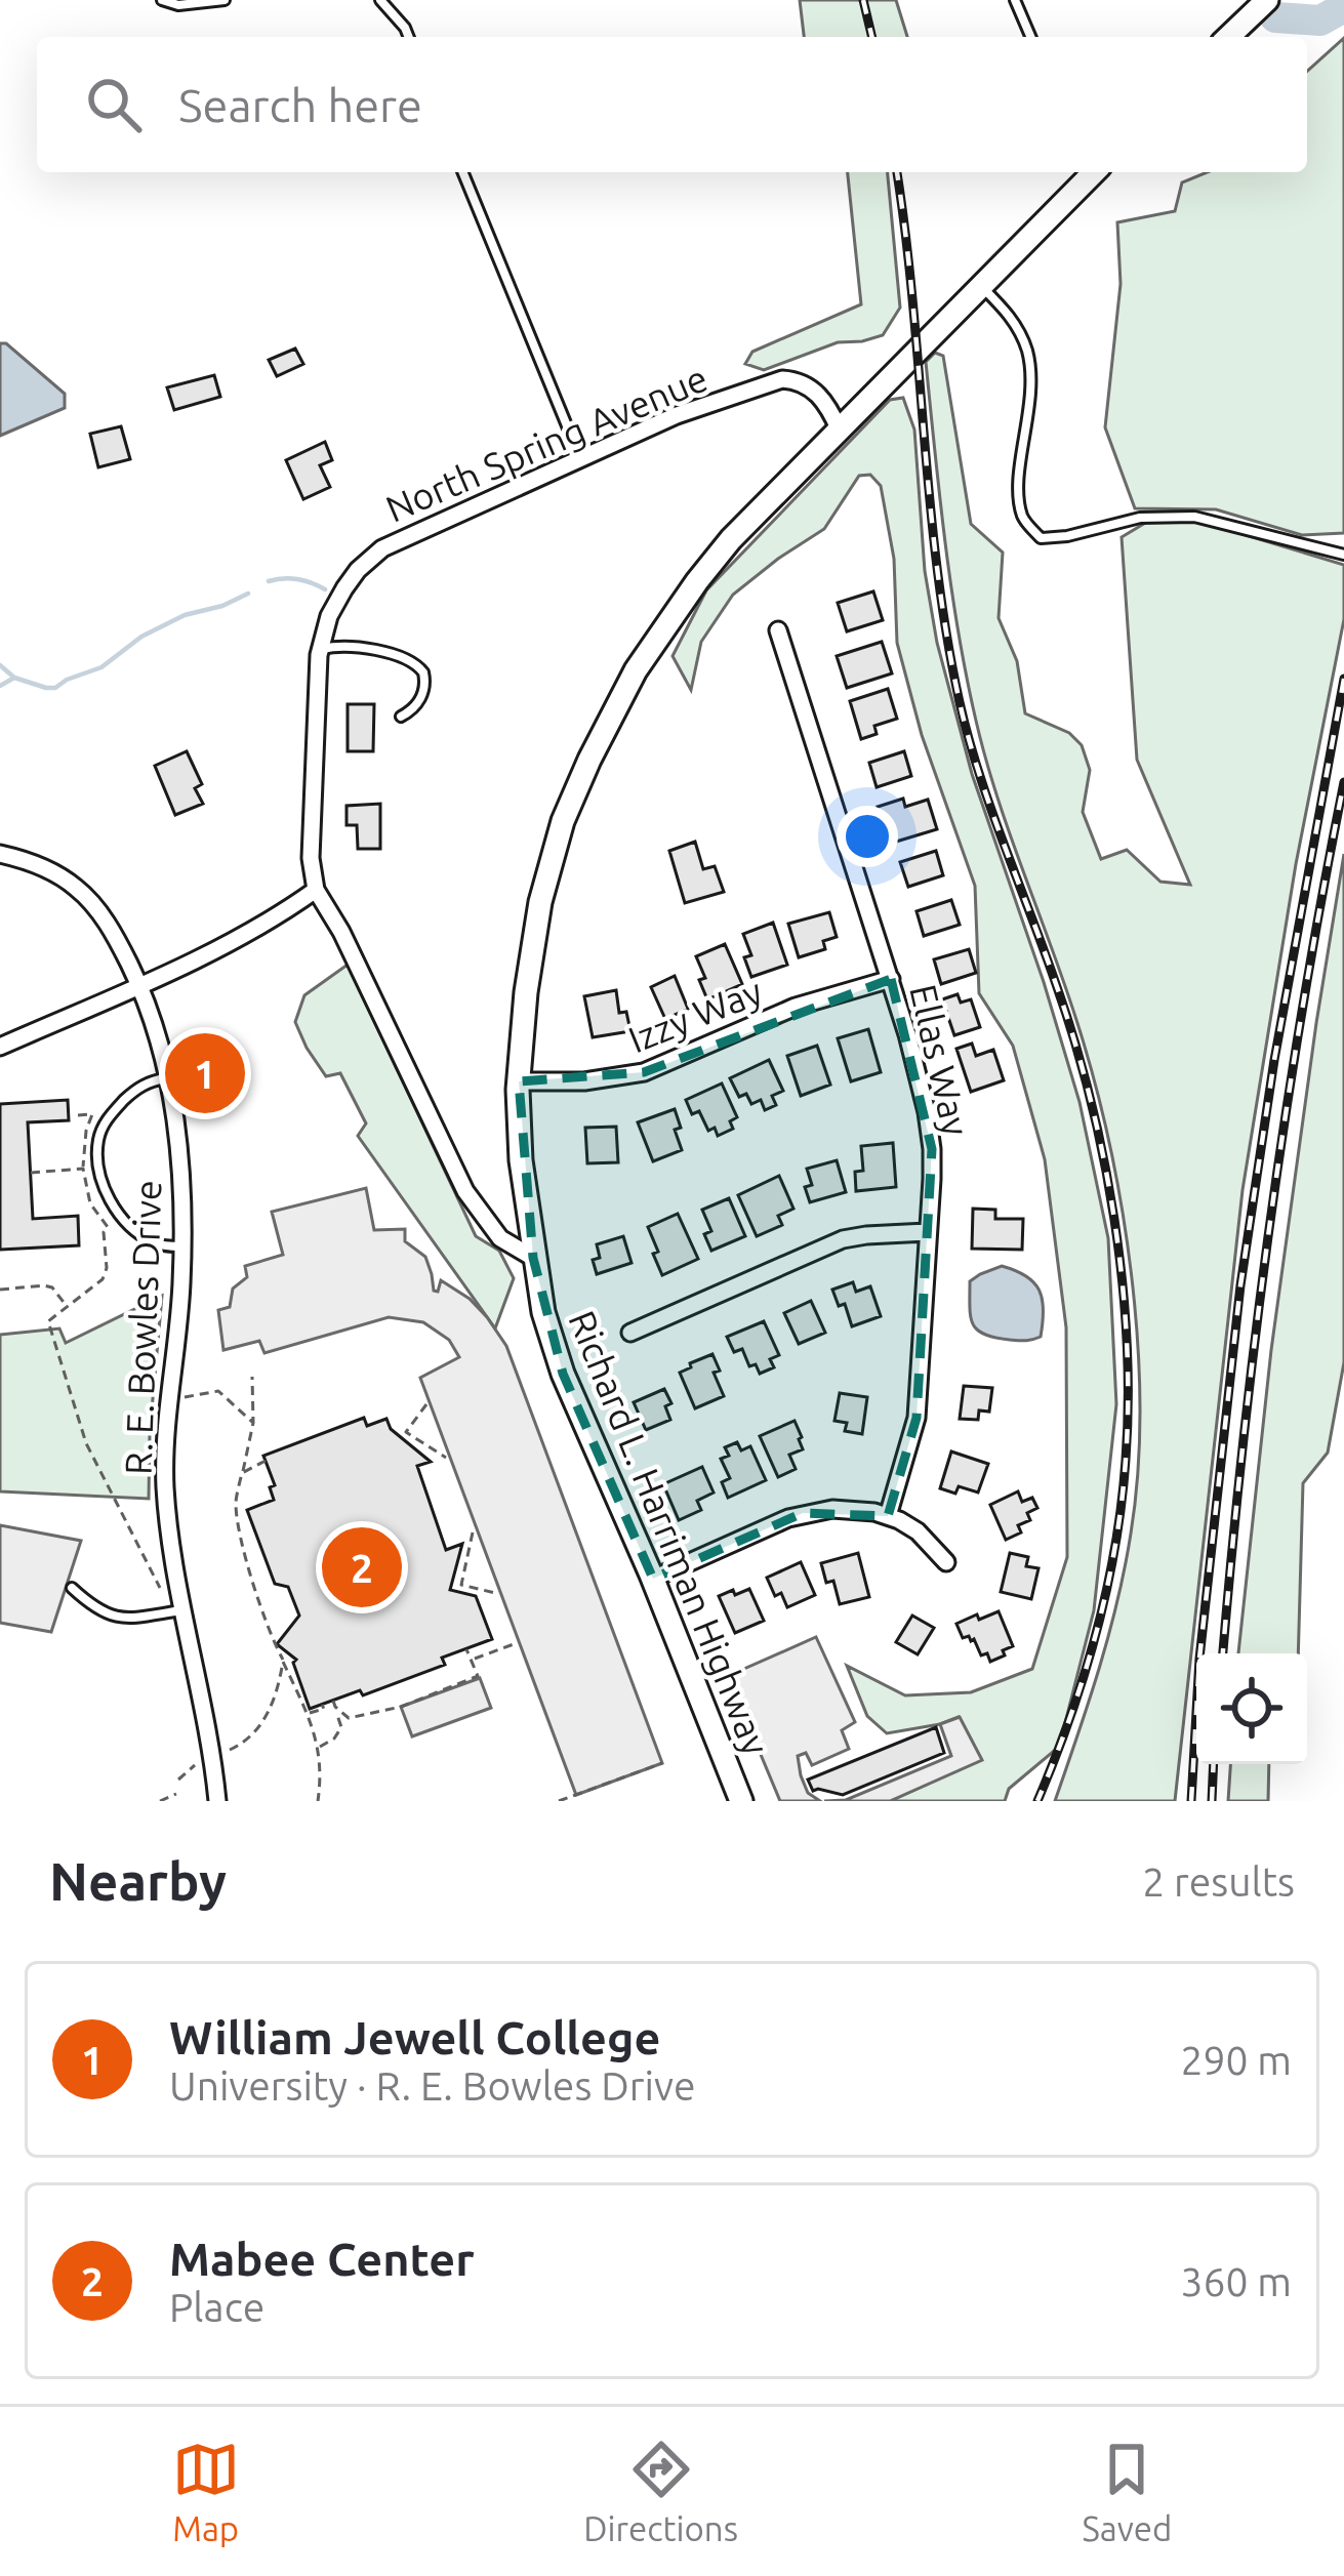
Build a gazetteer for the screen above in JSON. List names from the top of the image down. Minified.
{"streets":{"main road":["Richard L. Harriman Highway"],"street":["North Spring Avenue","Izzy Way","Ellas Way","R. E. Bowles Drive"]},"crossings":[["North Spring Avenue","Richard L. Harriman Highway"],["Izzy Way","Ellas Way"],["Izzy Way","Richard L. Harriman Highway"]],"page":{"search":"Search here","pins":["1","2"],"heading":["Nearby","2 results"],"list":[{"mark":"1","name":"William Jewell College","note":"University · R. E. Bowles Drive","value":"290 m"},{"mark":"2","name":"Mabee Center","note":"Place","value":"360 m"}],"nav":["Map","Directions","Saved"]}}
